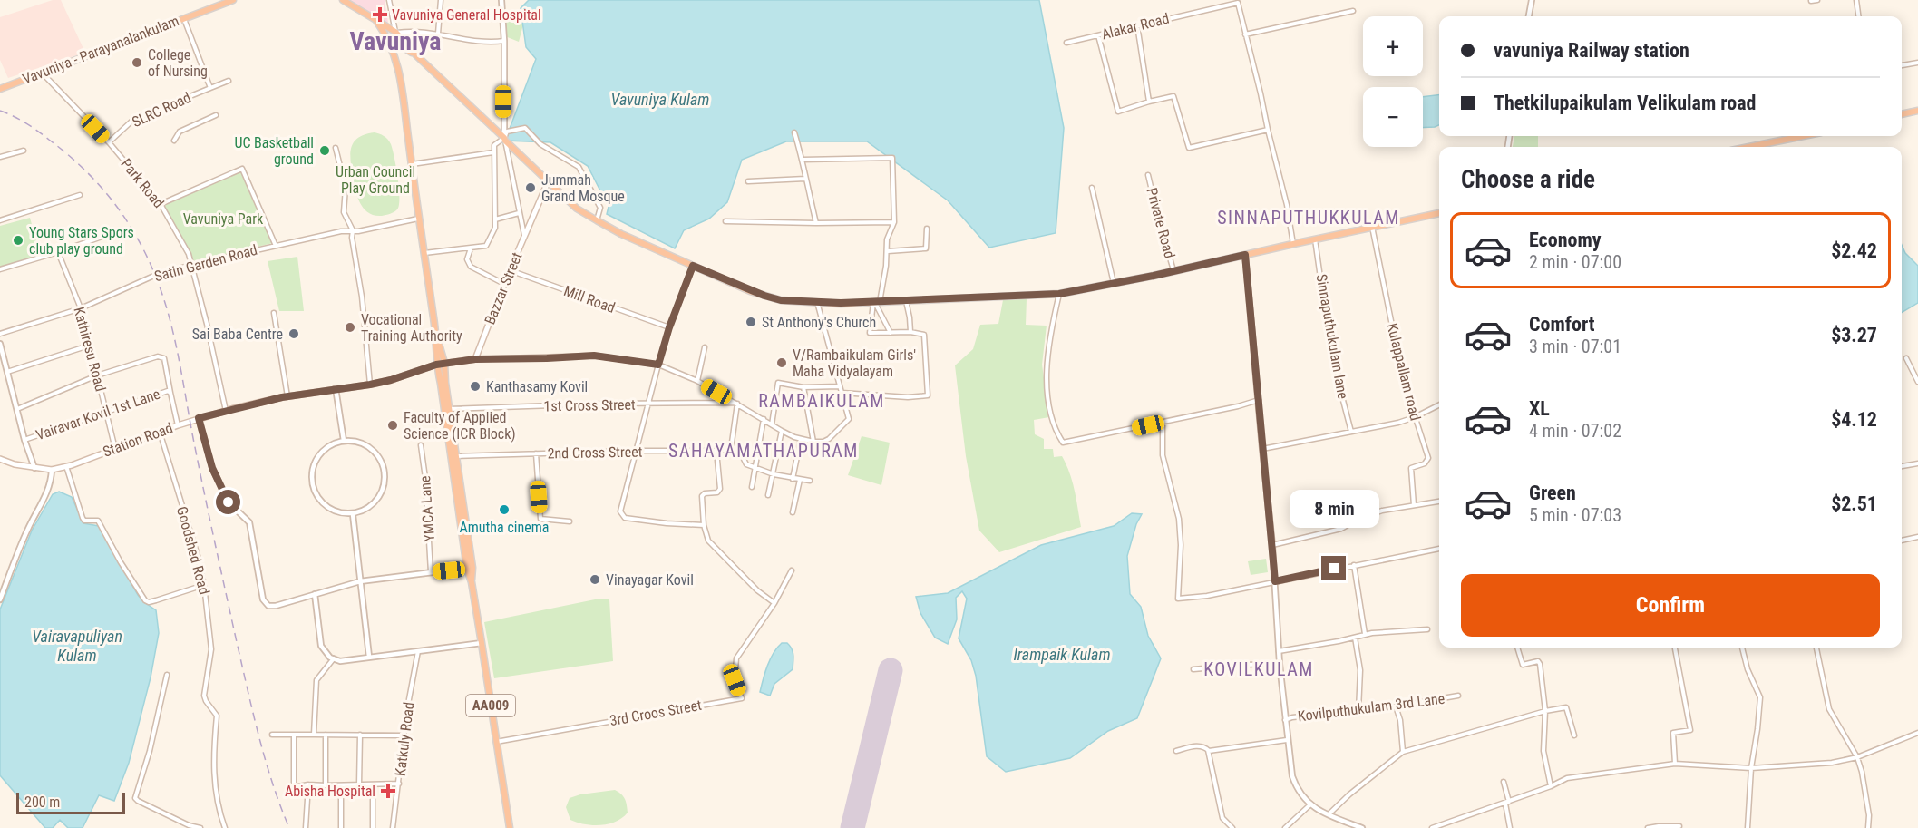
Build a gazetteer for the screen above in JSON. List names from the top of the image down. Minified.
{"streets":{"highway":["Vavuniya - Parayanalankulam","AA009"],"main road":["Bazzar Street","Station Road"],"street":["Alakar Road","SLRC Road","Park Road","Private Road","Satin Garden Road","Mill Road","Sinnaputhukulam lane","Kathiresu Road","Kulappallam road","1st Cross Street","Vairavar Kovil 1st Lane","2nd Cross Street","YMCA Lane","Goodshed Road","Kovilputhukulam 3rd Lane","3rd Croos Street","Katkuly Road"]},"crossings":[["Vavuniya - Parayanalankulam","SLRC Road"],["Vavuniya - Parayanalankulam","Park Road"],["SLRC Road","Park Road"],["Park Road","Satin Garden Road"],["Park Road","Station Road"],["Satin Garden Road","Kathiresu Road"],["Satin Garden Road","AA009"],["Bazzar Street","Mill Road"],["Kathiresu Road","Vairavar Kovil 1st Lane"],["Kathiresu Road","Station Road"],["1st Cross Street","AA009"],["Vairavar Kovil 1st Lane","Station Road"],["Station Road","Goodshed Road"],["Station Road","AA009"],["2nd Cross Street","AA009"],["AA009","3rd Croos Street"]],"districts":["Vavuniya","SINNAPUTHUKKULAM","RAMBAIKULAM","SAHAYAMATHAPURAM","KOVILKULAM"],"water":["Vavuniya Kulam","Vairavapuliyan Kulam","Irampaik Kulam"],"parks":["Urban Council Play Ground","Vavuniya Park"],"places":{"health":["Vavuniya General Hospital","Abisha Hospital"],"other":["College of Nursing","UC Basketball ground","Jummah Grand Mosque","Young Stars Spors club play ground","St Anthony's Church","Vocational Training Authority","Sai Baba Centre","V/Rambaikulam Girls' Maha Vidyalayam","Kanthasamy Kovil","Faculty of Applied Science (ICR Block)","Amutha cinema","Vinayagar Kovil"]},"scale_bar":"200 m","page":{"map_buttons":["+","−"],"banner":["vavuniya Railway station","Thetkilupaikulam Velikulam road"],"heading":"Choose a ride","list":[{"name":"Economy","note":"2 min · 07:00","value":"$2.42"},{"name":"Comfort","note":"3 min · 07:01","value":"$3.27"},{"name":"XL","note":"4 min · 07:02","value":"$4.12"},{"name":"Green","note":"5 min · 07:03","value":"$2.51"}],"bubble":"8 min","buttons":"Confirm","scale":"200 m"}}
